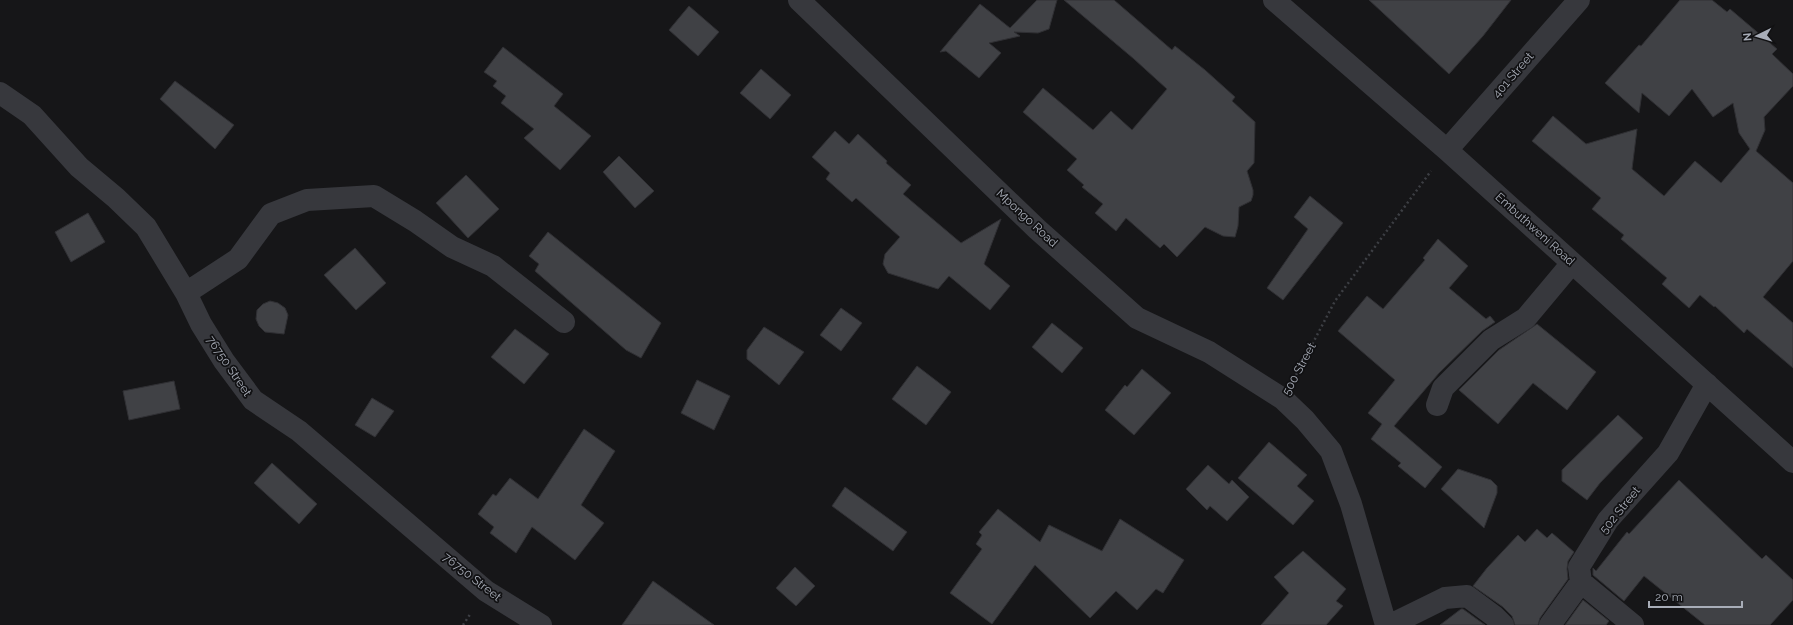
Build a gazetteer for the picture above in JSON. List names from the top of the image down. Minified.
{"streets":{"street":["401 Street","Mpongo Road","Embuthweni Road","76750 Street","500 Street","502 Street"]},"crossings":[["401 Street","Embuthweni Road"],["401 Street","500 Street"],["Mpongo Road","500 Street"],["Embuthweni Road","500 Street"],["Embuthweni Road","502 Street"]],"scale_bar":"20 m","north":"left"}
